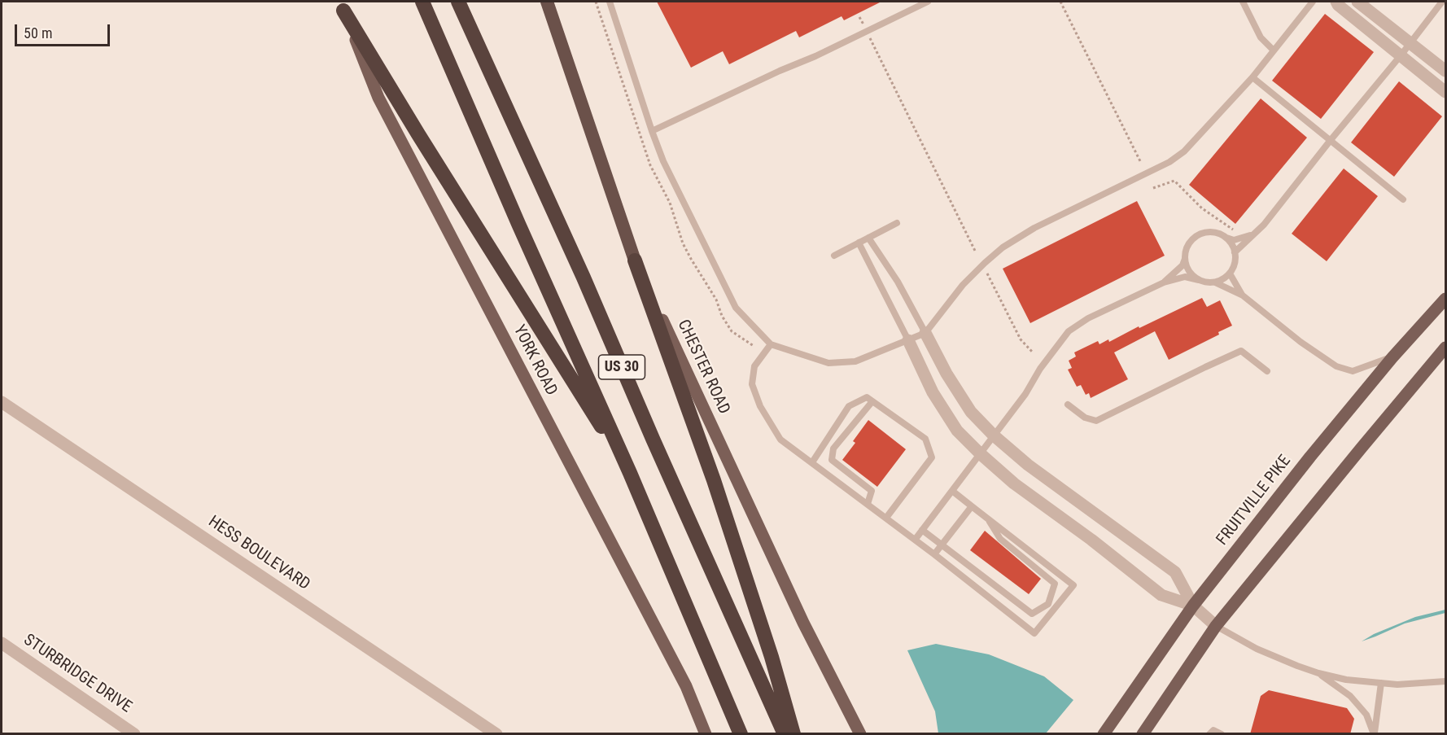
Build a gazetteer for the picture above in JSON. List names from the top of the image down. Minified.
{"streets":{"highway":["US 30","CHESTER ROAD"],"main road":["YORK ROAD","FRUITVILLE PIKE"],"street":["HESS BOULEVARD","STURBRIDGE DRIVE"]},"scale_bar":"50 m"}
